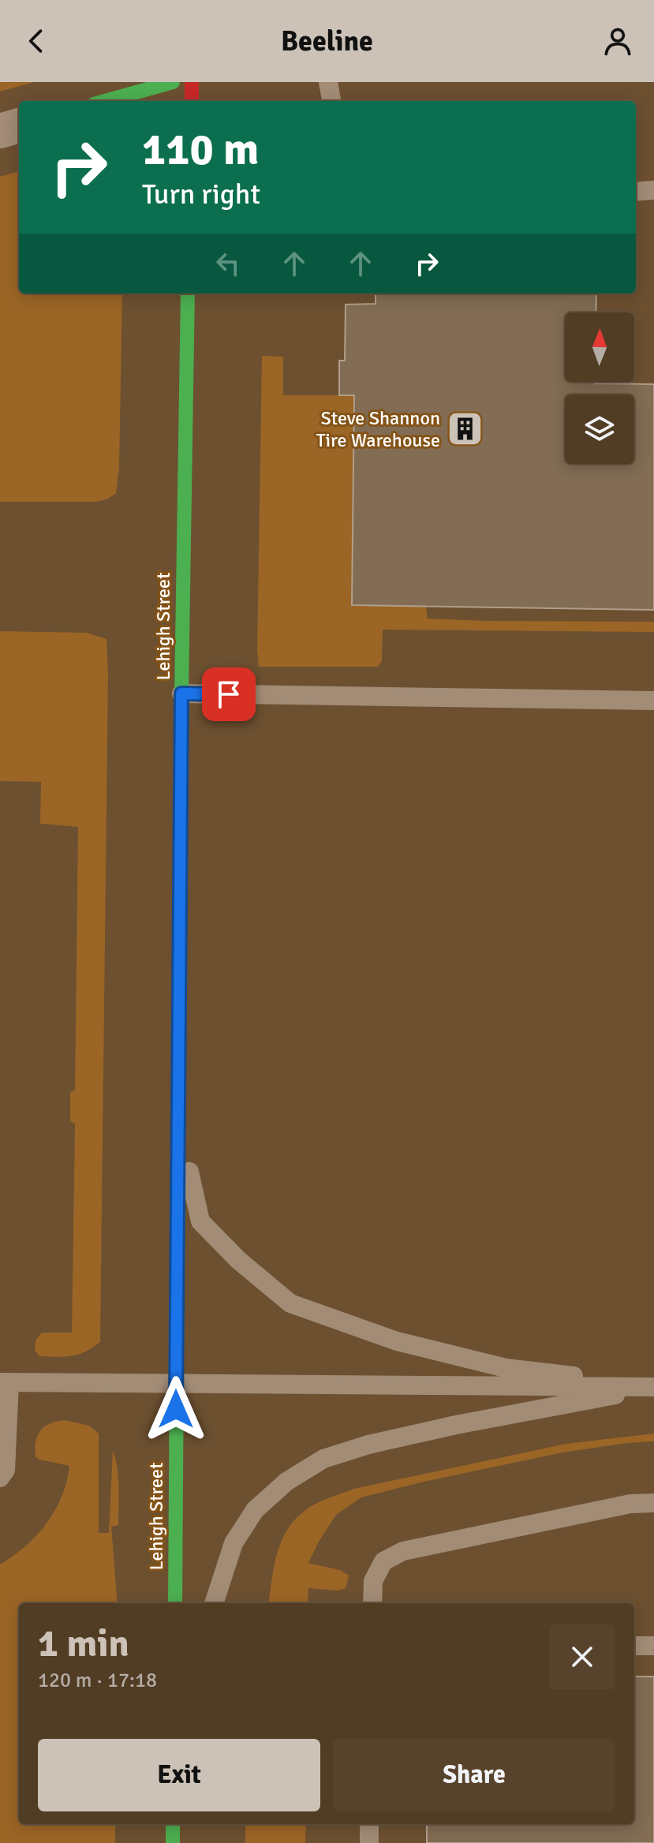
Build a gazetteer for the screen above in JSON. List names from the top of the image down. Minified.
{"streets":{"main road":["Lehigh Street"]},"places":{"building":["Steve Shannon Tire Warehouse"]},"north":"top","page":{"header":"Beeline","turn":["110 m","Turn right"],"heading":["1 min","120 m · 17:18"],"buttons":["Exit","Share"]}}
